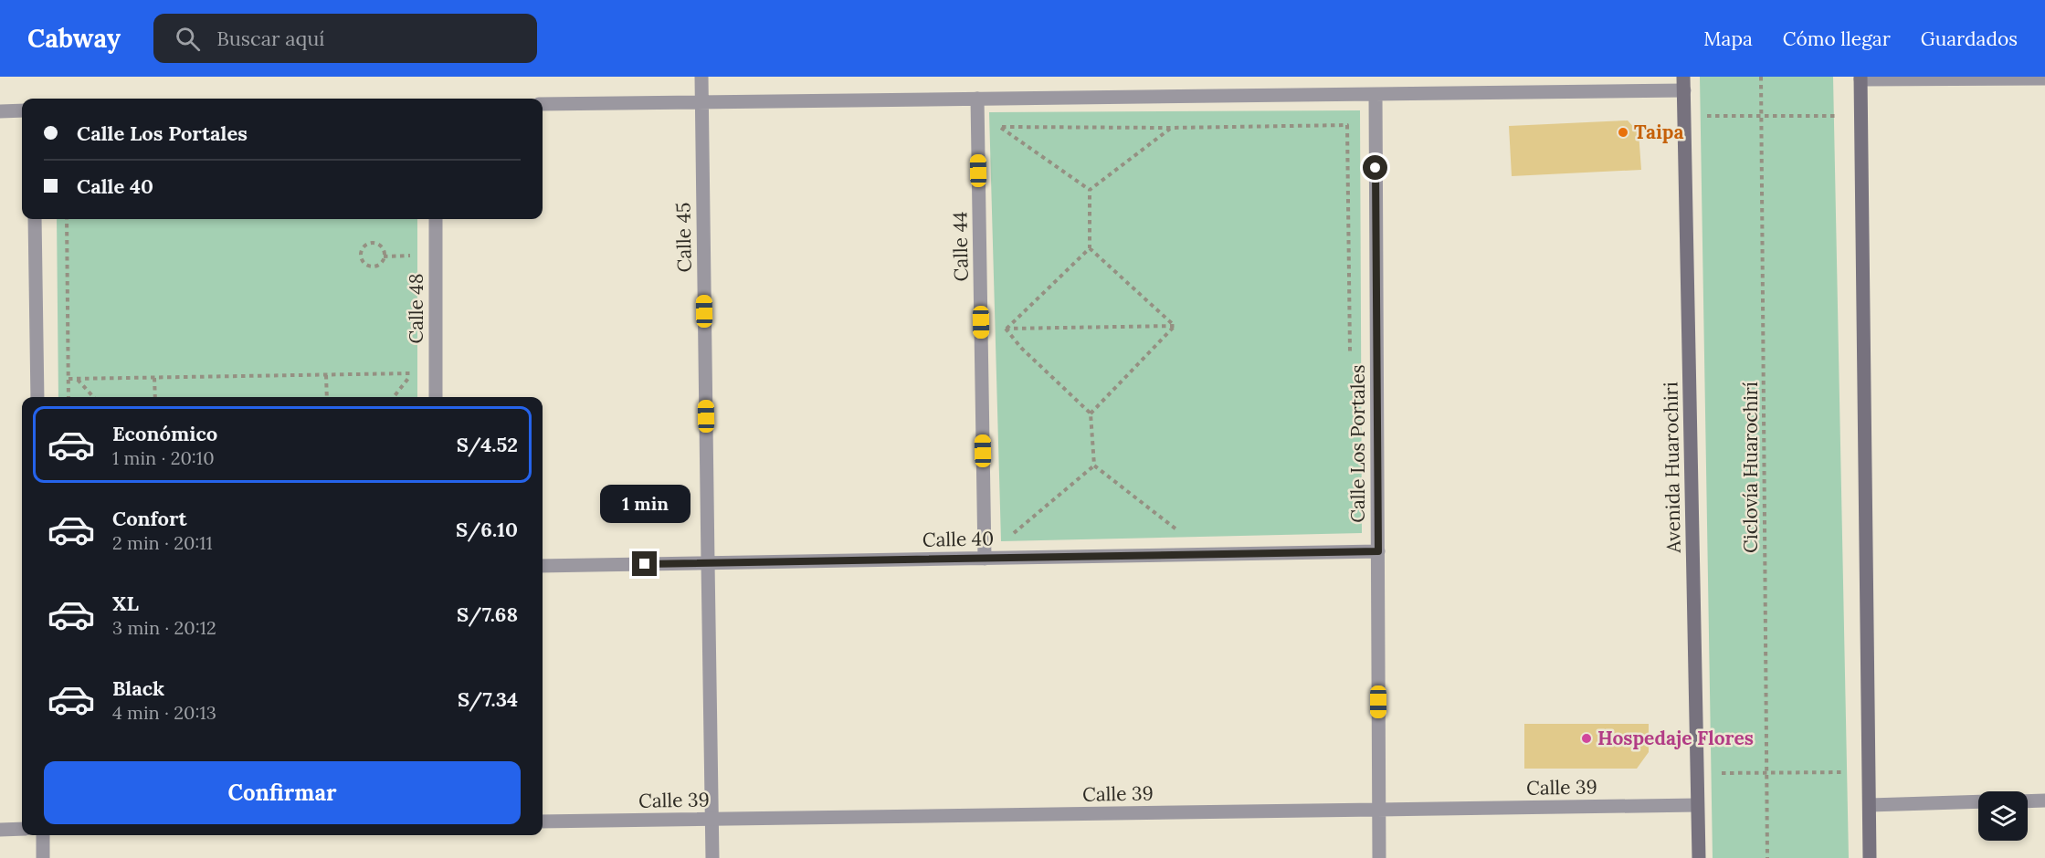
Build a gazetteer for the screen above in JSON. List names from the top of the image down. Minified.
{"streets":{"main road":["Avenida Huarochiri"],"street":["Calle 45","Calle 44","Calle 48","Calle Los Portales","Calle 40","Calle 39"],"path":["Ciclovía Huarochirí"]},"crossings":[["Calle 45","Calle 40"],["Calle 45","Calle 39"],["Calle 44","Calle 40"],["Calle Los Portales","Calle 40"],["Calle Los Portales","Calle 39"],["Avenida Huarochiri","Calle 39"]],"places":["Taipa","Hospedaje Flores"],"page":{"header":"Cabway","search":"Buscar aquí","nav":["Mapa","Cómo llegar","Guardados"],"banner":["Calle Los Portales","Calle 40"],"list":[{"name":"Económico","note":"1 min · 20:10","value":"S/4.52"},{"name":"Confort","note":"2 min · 20:11","value":"S/6.10"},{"name":"XL","note":"3 min · 20:12","value":"S/7.68"},{"name":"Black","note":"4 min · 20:13","value":"S/7.34"}],"bubble":"1 min","buttons":"Confirmar"}}
